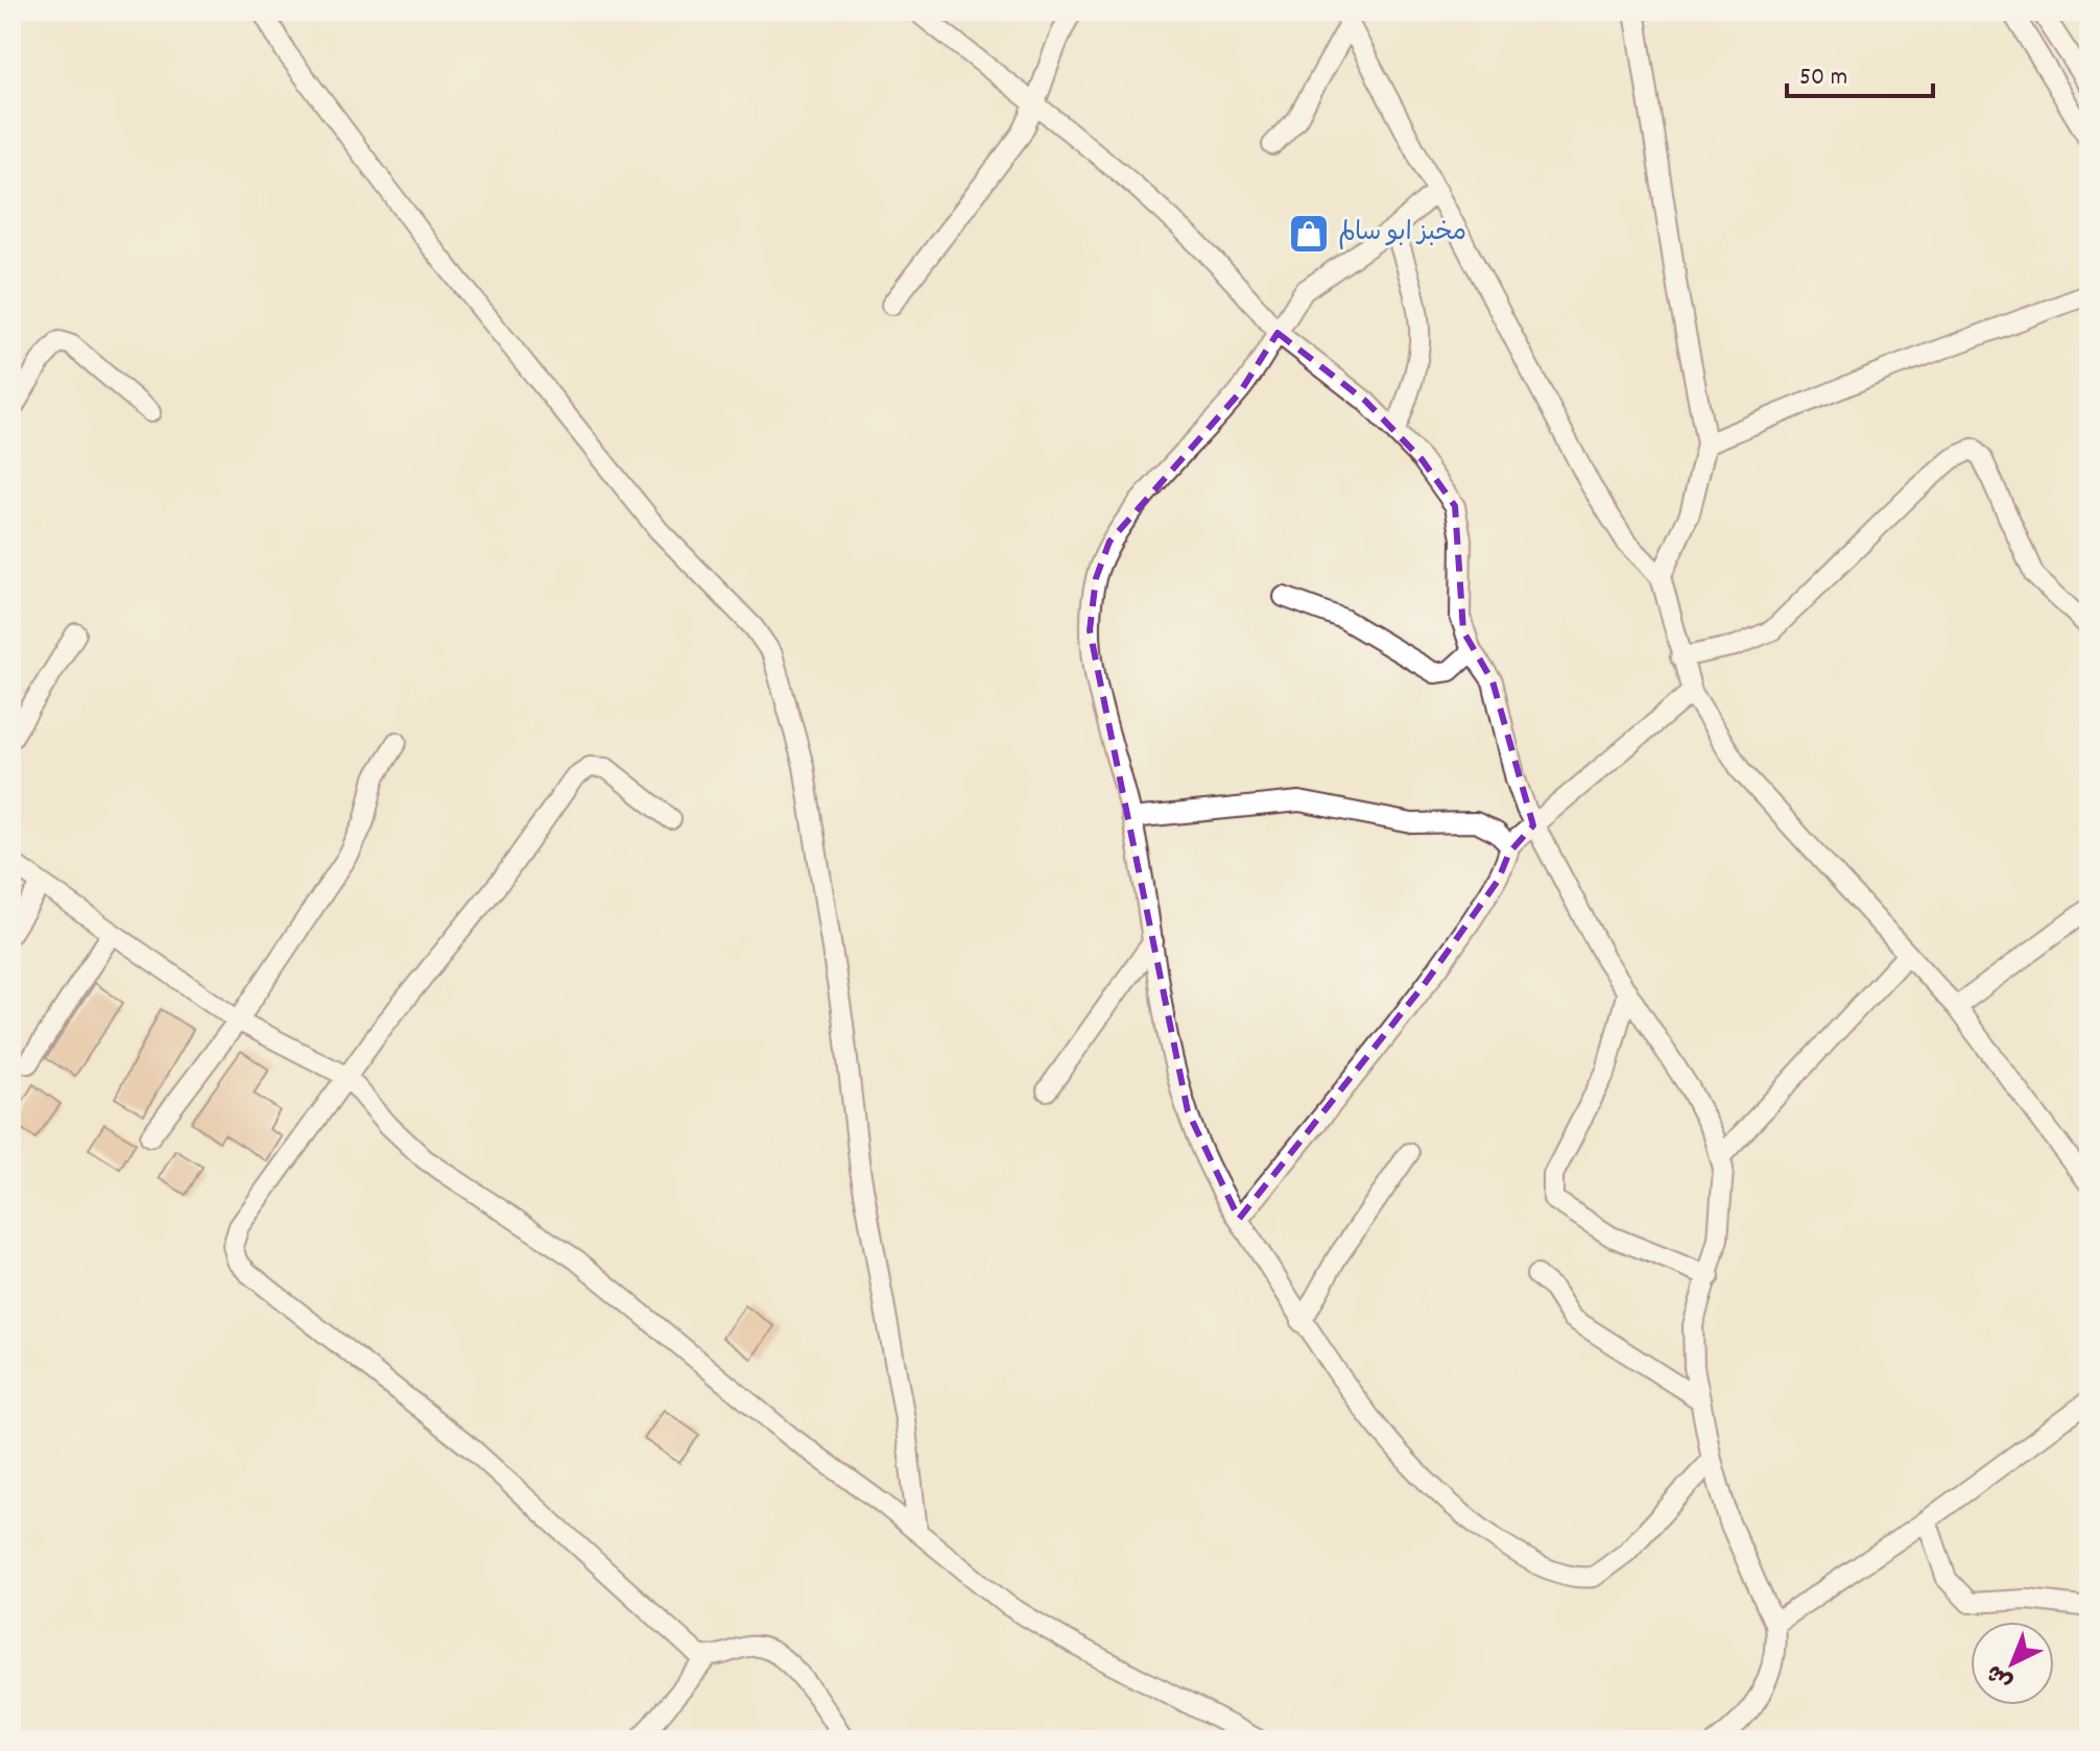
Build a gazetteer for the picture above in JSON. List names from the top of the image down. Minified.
{"places":{"shop":["مخبز ابو سالم"]},"scale_bar":"50 m","north":"bottom left"}
